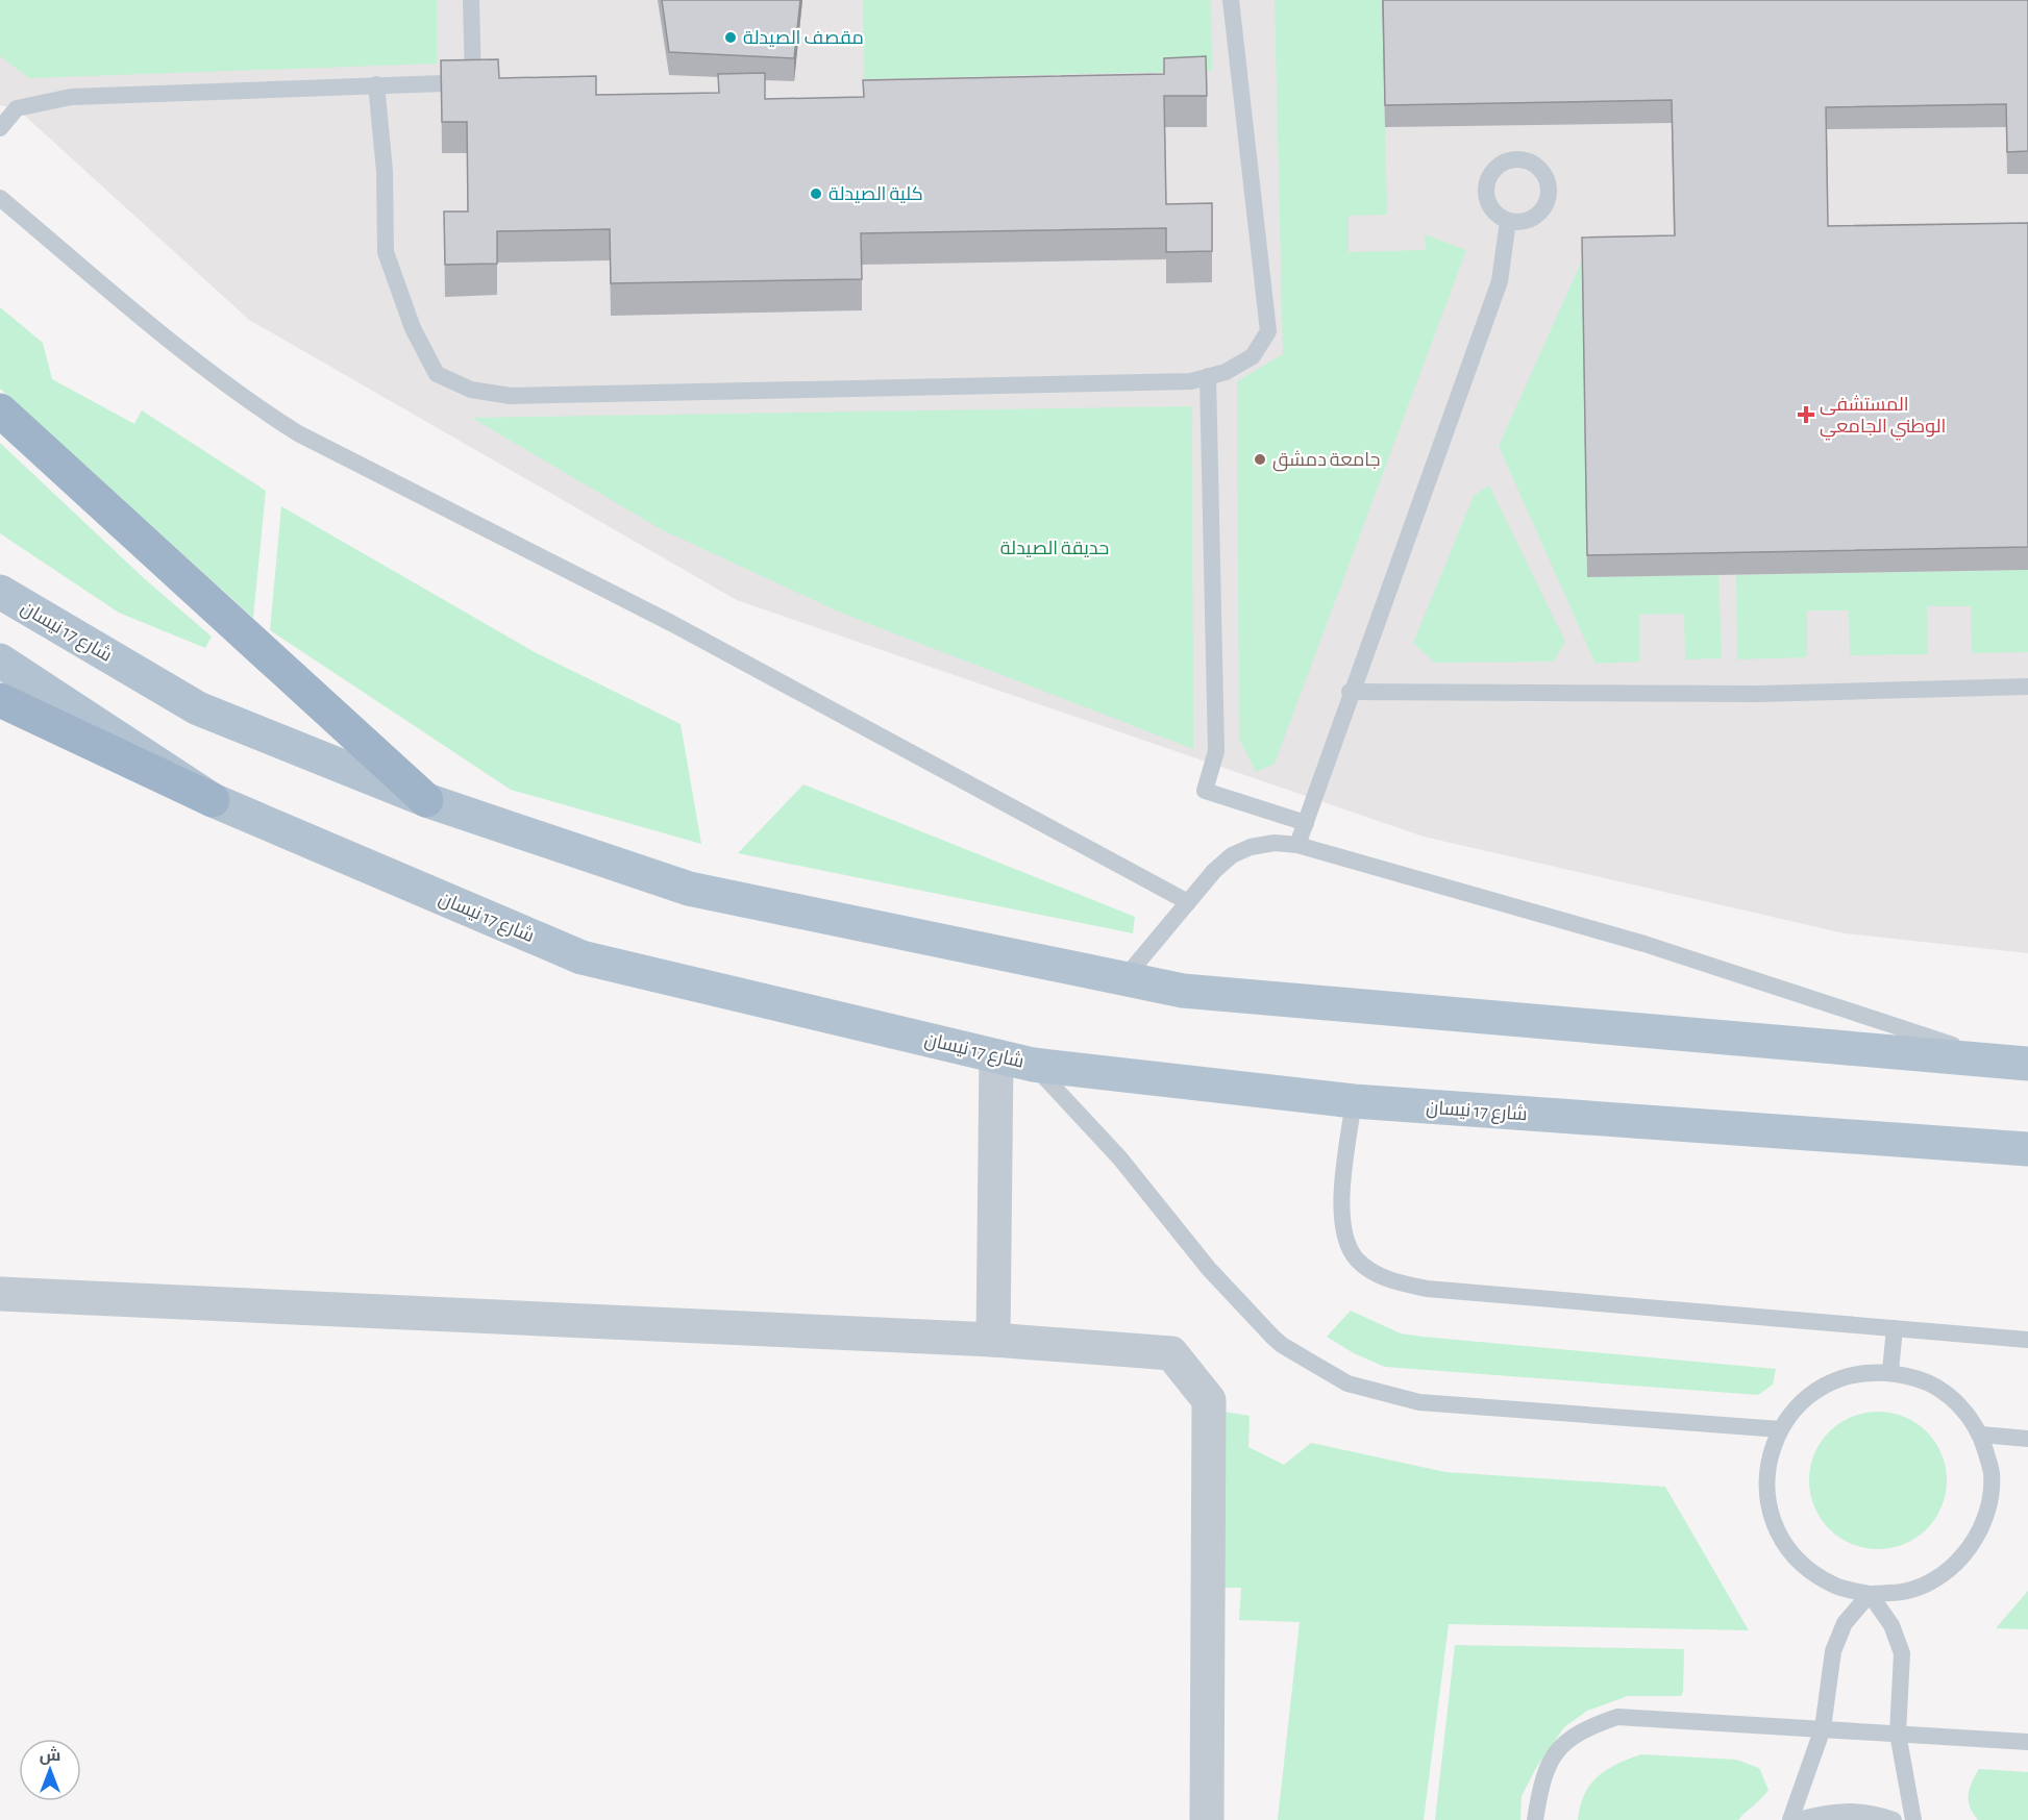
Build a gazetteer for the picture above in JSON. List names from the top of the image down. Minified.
{"streets":{"main road":["شارع 17 نيسان"]},"parks":["حديقة الصيدلة"],"places":{"other":["مقصف الصيدلة","كلية الصيدلة","جامعة دمشق"],"health":["المستشفى الوطني الجامعي"]},"north":"top"}
